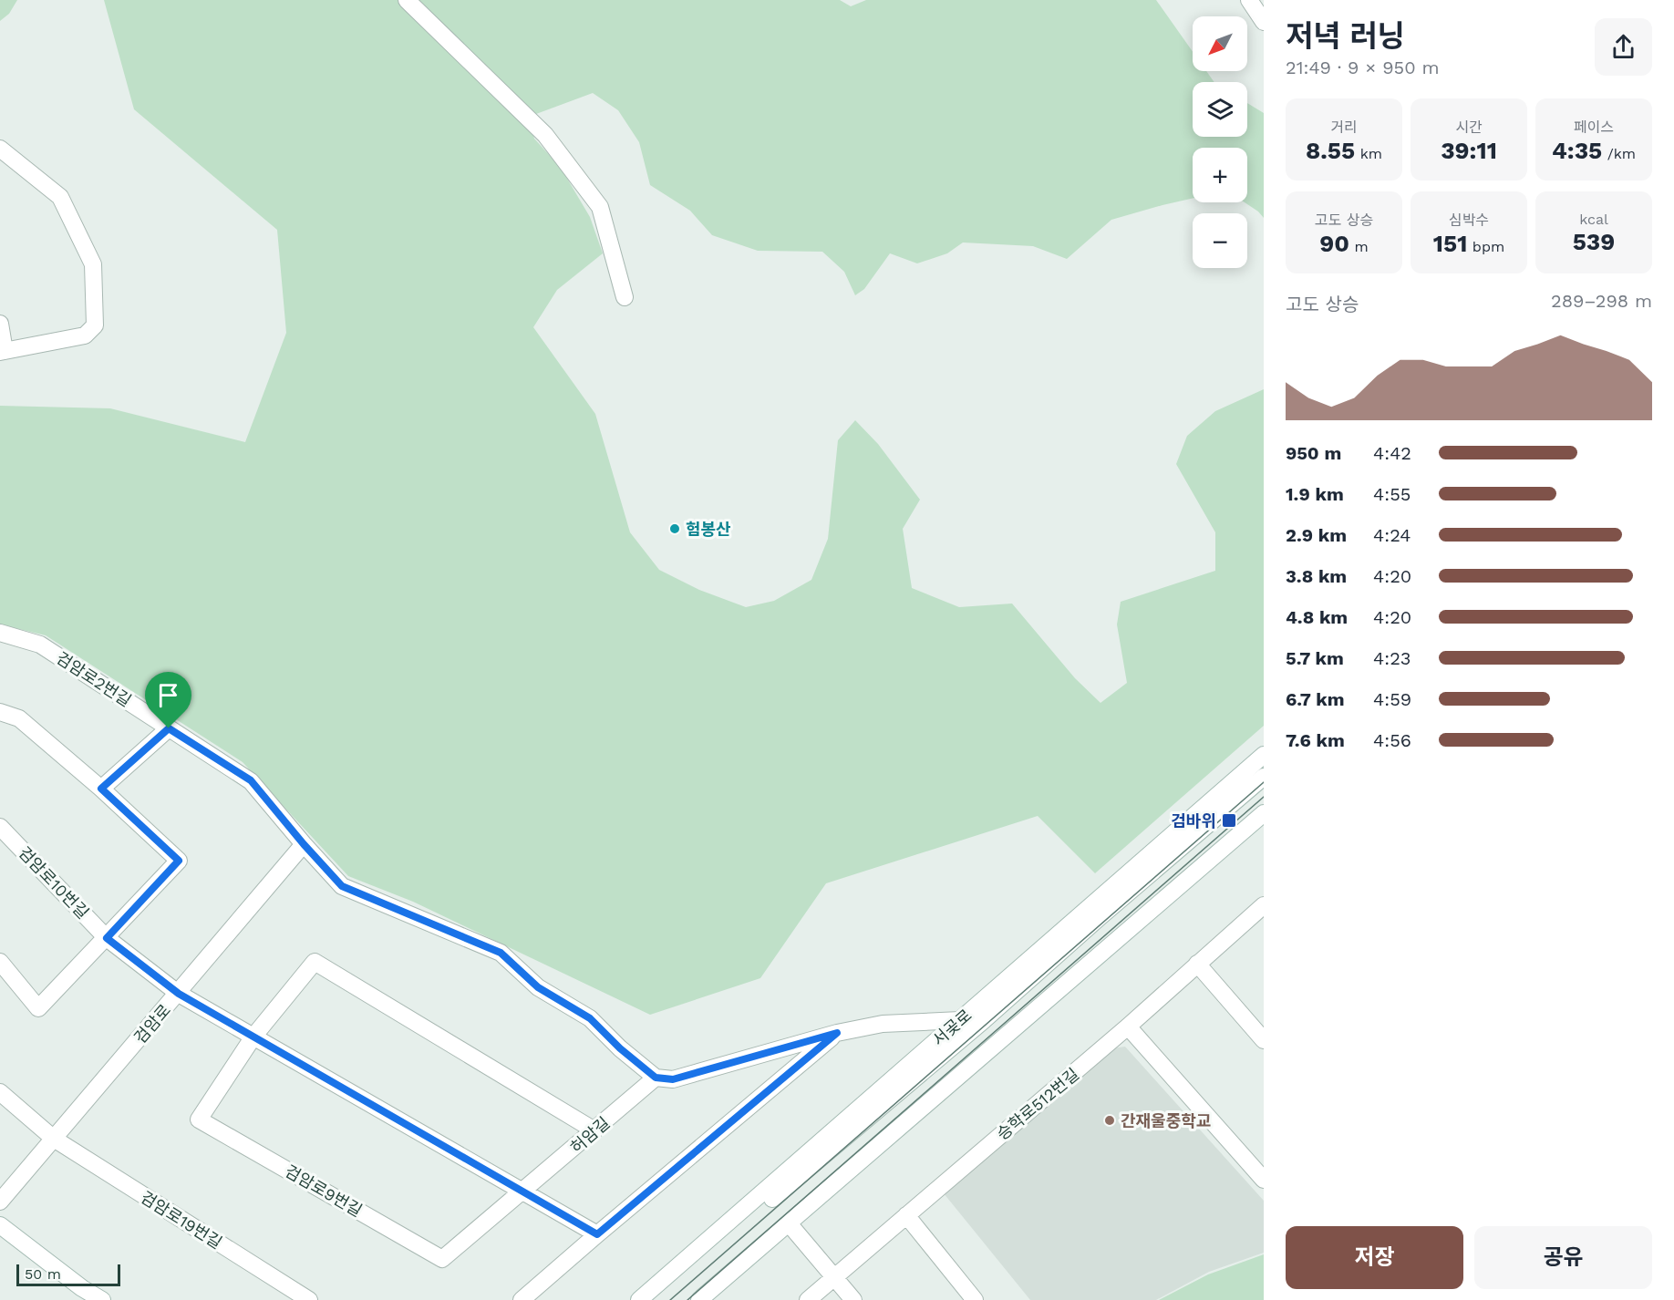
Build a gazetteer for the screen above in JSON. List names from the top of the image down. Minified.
{"streets":{"street":["검암로2번길","검암로10번길","검암로","서곶로","승학로512번길","허암길","검암로9번길","검암로19번길"]},"crossings":[["검암로2번길","검암로"],["검암로10번길","검암로"],["검암로","검암로19번길"],["허암길","검암로9번길"]],"places":{"other":["험봉산","간재울중학교"],"transit":["검바위"]},"scale_bar":"50 m","north":"bottom left","page":{"heading":["저녁 러닝","21:49 · 9 × 950 m"],"map_buttons":["+","−"],"stats":[["거리","8.55 km"],["시간","39:11"],["페이스","4:35 /km"],["고도 상승","90 m"],["심박수","151 bpm"],["kcal","539"]],"chart":["고도 상승","289–298 m"],"list":[{"name":"950 m","note":"4:42"},{"name":"1.9 km","note":"4:55"},{"name":"2.9 km","note":"4:24"},{"name":"3.8 km","note":"4:20"},{"name":"4.8 km","note":"4:20"},{"name":"5.7 km","note":"4:23"},{"name":"6.7 km","note":"4:59"},{"name":"7.6 km","note":"4:56"}],"buttons":["저장","공유"],"scale":"50 m"}}
